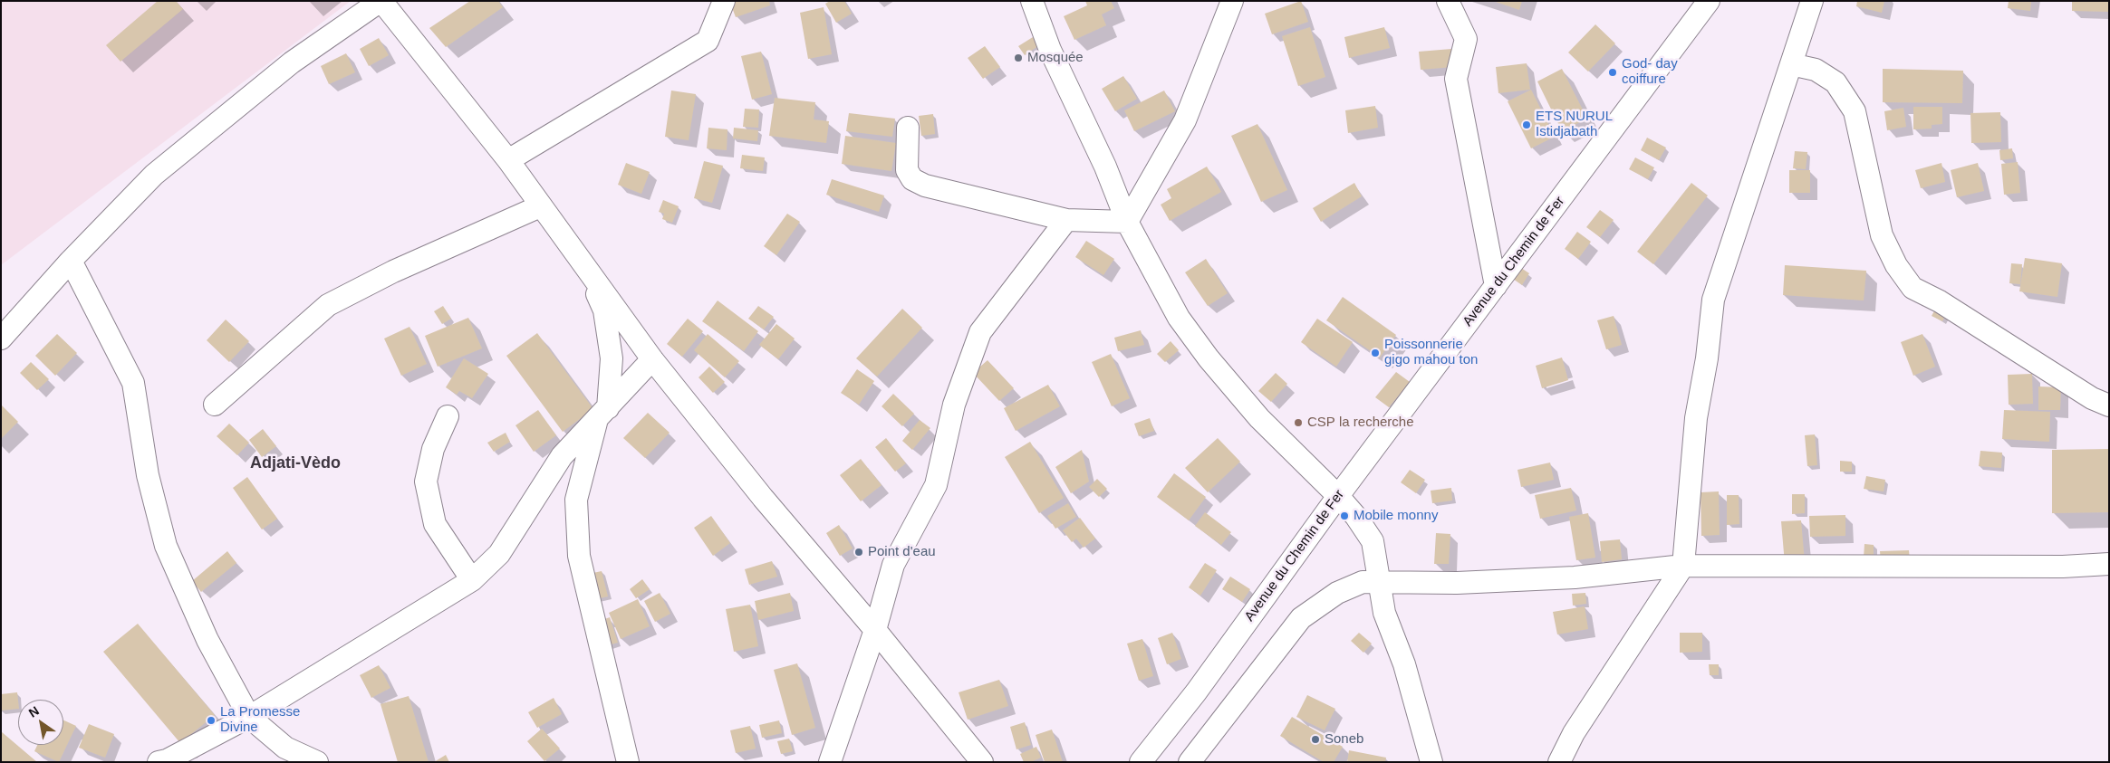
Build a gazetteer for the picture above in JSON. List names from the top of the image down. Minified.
{"streets":{"street":["Avenue du Chemin de Fer"]},"districts":["Adjati-Vèdo"],"places":["Mosquée","God- day coiffure","ETS NURUL Istidjabath","Poissonnerie gigo mahou ton","CSP la recherche","Mobile monny","Point d'eau","La Promesse Divine","Soneb"],"north":"top left"}
